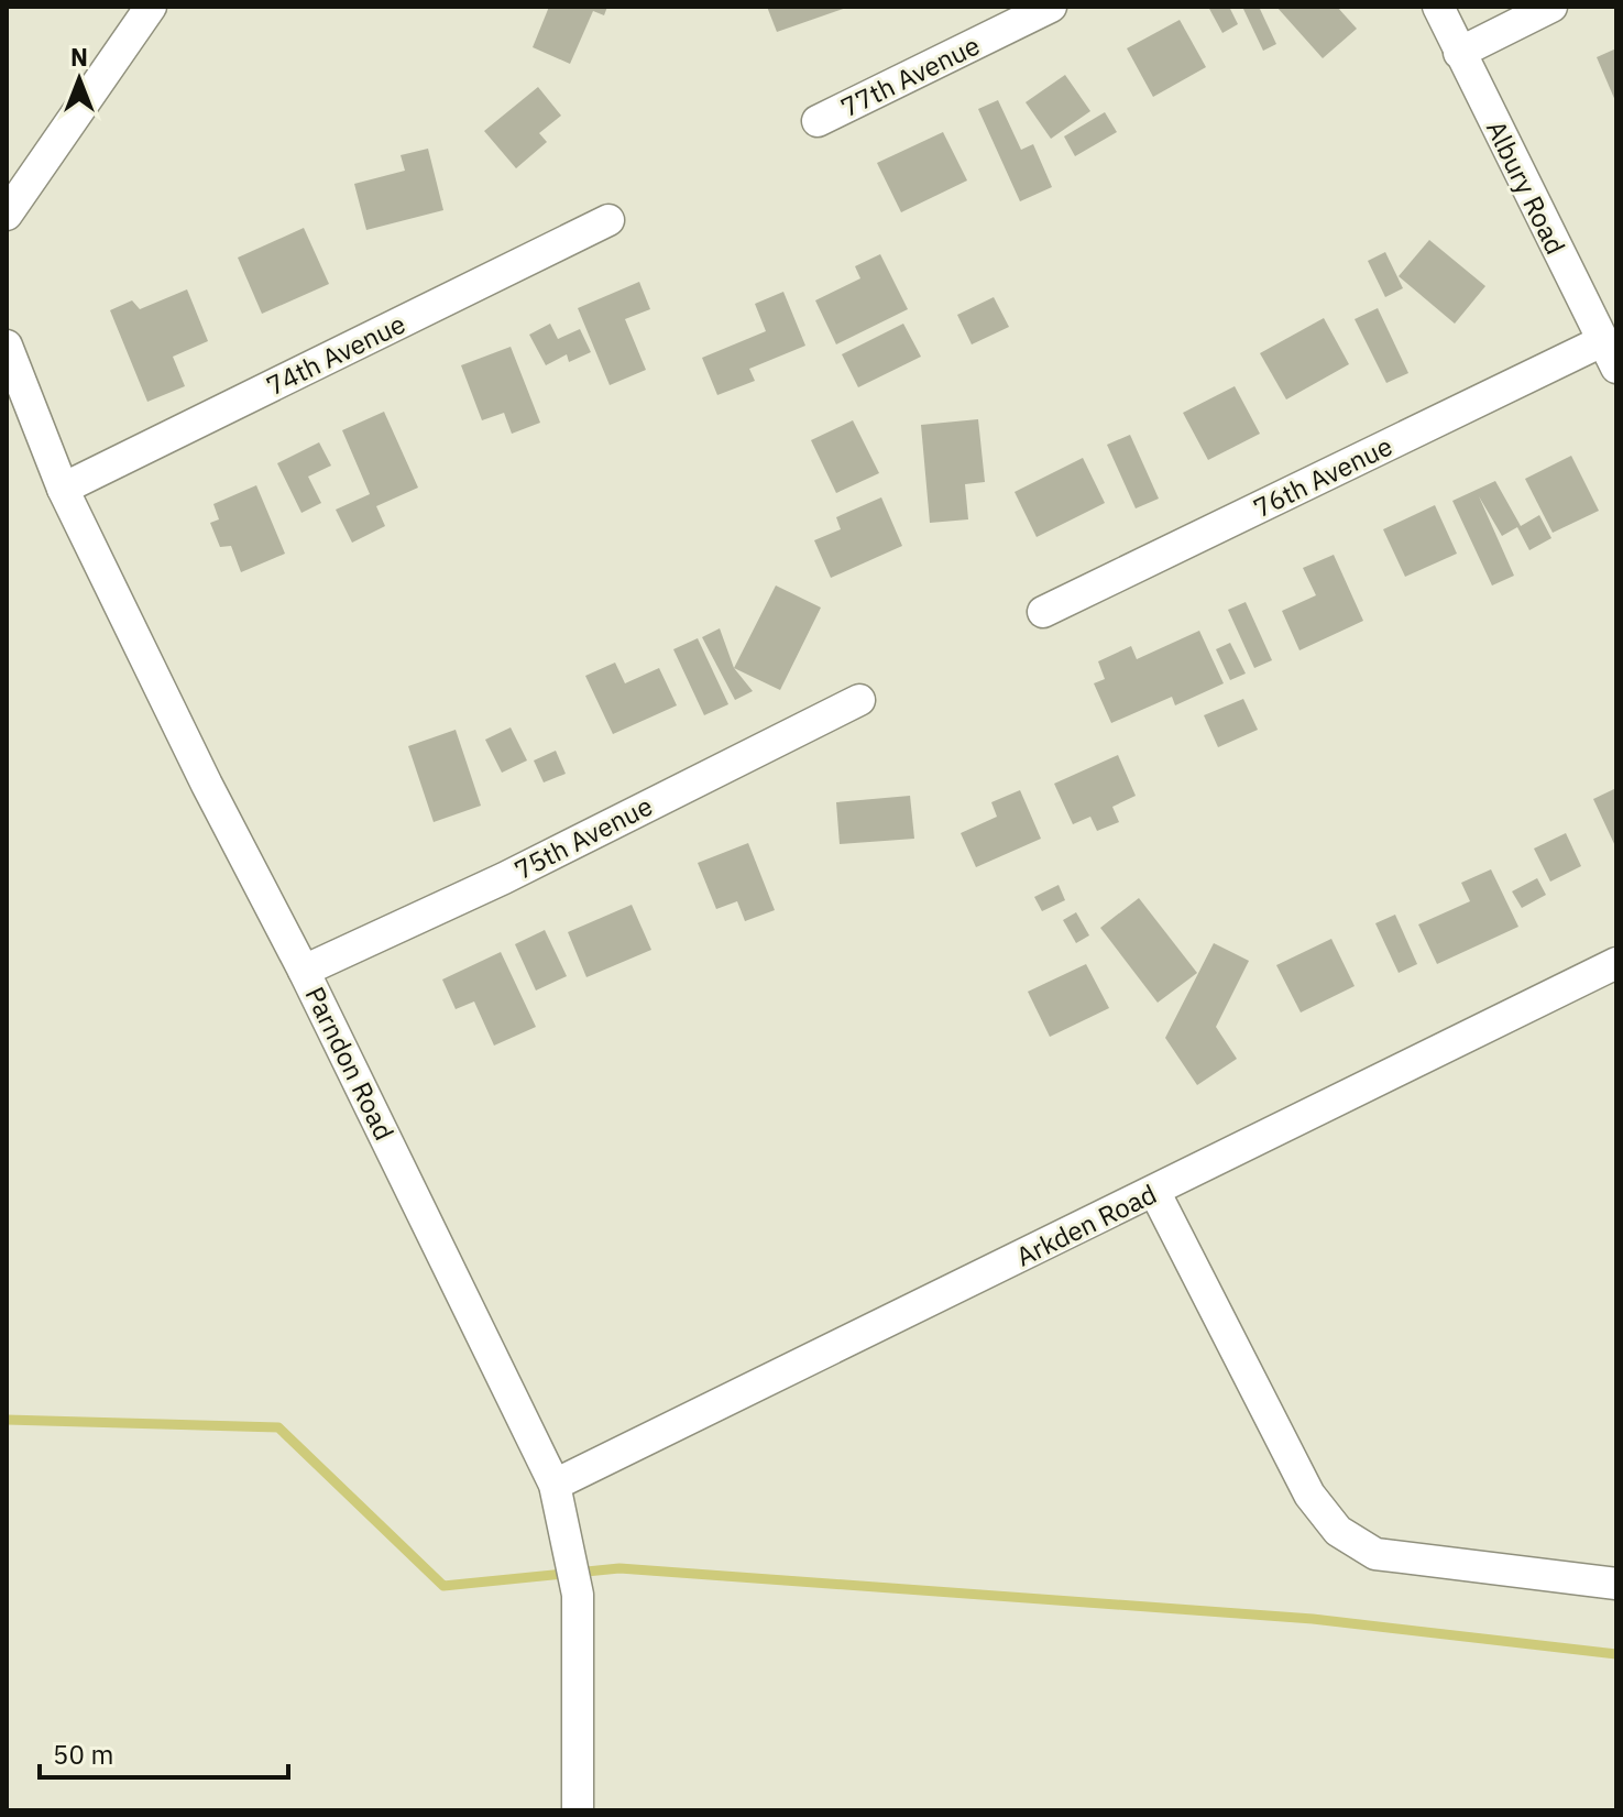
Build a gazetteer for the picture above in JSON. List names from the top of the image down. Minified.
{"streets":{"street":["77th Avenue","Albury Road","74th Avenue","76th Avenue","75th Avenue","Parndon Road","Arkden Road"]},"crossings":[["Albury Road","76th Avenue"],["74th Avenue","Parndon Road"],["75th Avenue","Parndon Road"],["Parndon Road","Arkden Road"]],"scale_bar":"50 m","north":"top"}
